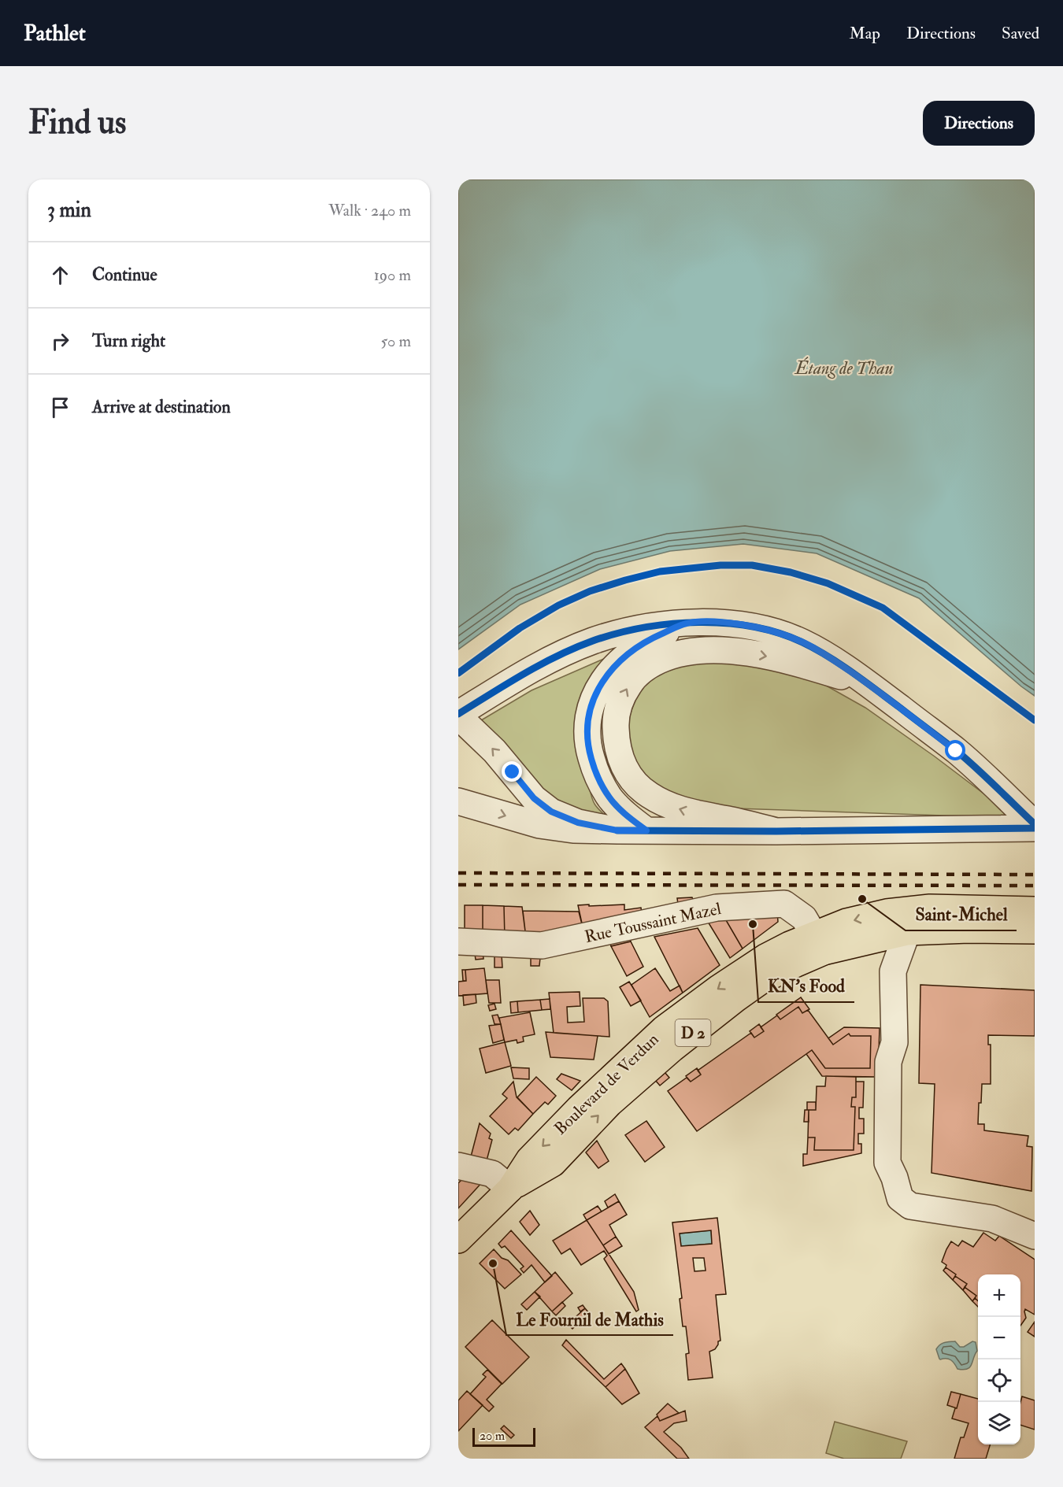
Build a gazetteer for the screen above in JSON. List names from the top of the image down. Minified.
{"streets":{"main road":["D 2","Boulevard de Verdun"],"street":["Rue Toussaint Mazel"]},"crossings":[["Rue Toussaint Mazel","Boulevard de Verdun"]],"water":["Étang de Thau"],"places":["Saint-Michel","KN's Food","Le Fournil de Mathis"],"scale_bar":"20 m","page":{"header":"Pathlet","nav":["Map","Directions","Saved"],"buttons":"Directions","title":"Find us","heading":["3 min","Walk · 240 m"],"list":[["Continue","190 m"],["Turn right","50 m"],"Arrive at destination"],"map_buttons":["+","−"],"scale":"20 m"}}
